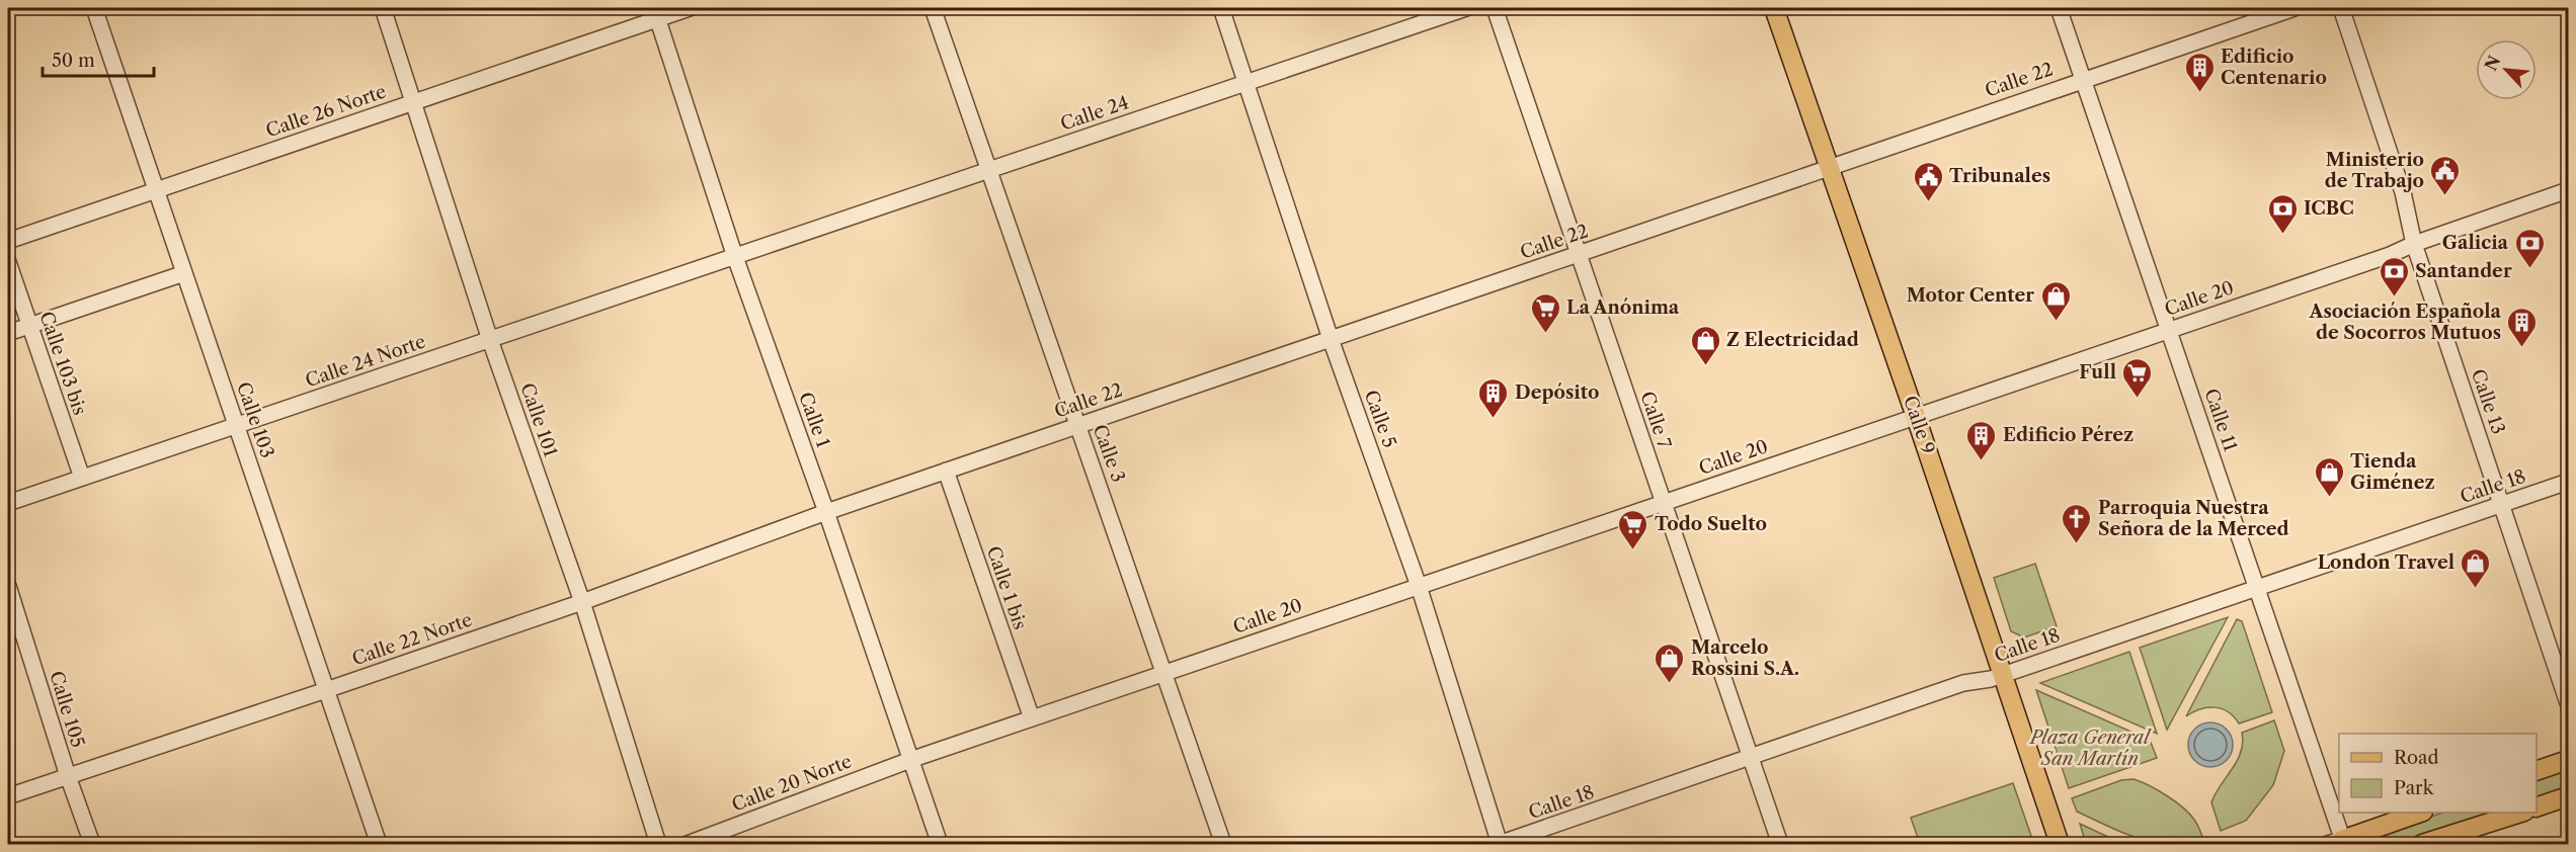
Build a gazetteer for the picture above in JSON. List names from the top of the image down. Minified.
{"streets":{"main road":["Calle 9"],"street":["Calle 22","Calle 26 Norte","Calle 24","Calle 20","Calle 24 Norte","Calle 103 bis","Calle 13","Calle 5","Calle 103","Calle 101","Calle 1","Calle 7","Calle 11","Calle 3","Calle 18","Calle 1 bis","Calle 22 Norte","Calle 105","Calle 20 Norte"]},"crossings":[["Calle 22","Calle 5"],["Calle 22","Calle 1"],["Calle 22","Calle 7"],["Calle 22","Calle 11"],["Calle 22","Calle 9"],["Calle 22","Calle 3"],["Calle 22","Calle 1 bis"],["Calle 22","Calle 22 Norte"],["Calle 26 Norte","Calle 103"],["Calle 26 Norte","Calle 101"],["Calle 26 Norte","Calle 1"],["Calle 24","Calle 24 Norte"],["Calle 24","Calle 5"],["Calle 24","Calle 1"],["Calle 24","Calle 3"],["Calle 20","Calle 13"],["Calle 20","Calle 5"],["Calle 20","Calle 1"],["Calle 20","Calle 7"],["Calle 20","Calle 11"],["Calle 20","Calle 9"],["Calle 20","Calle 3"],["Calle 20","Calle 1 bis"],["Calle 20","Calle 20 Norte"],["Calle 24 Norte","Calle 103 bis"],["Calle 24 Norte","Calle 103"],["Calle 24 Norte","Calle 101"],["Calle 24 Norte","Calle 1"],["Calle 13","Calle 18"],["Calle 5","Calle 18"],["Calle 103","Calle 22 Norte"],["Calle 101","Calle 22 Norte"],["Calle 1","Calle 22 Norte"],["Calle 1","Calle 20 Norte"],["Calle 7","Calle 18"],["Calle 11","Calle 18"],["Calle 9","Calle 18"],["Calle 22 Norte","Calle 105"]],"parks":["Plaza General San Martín"],"places":{"building":["Edificio Centenario","Asociación Española de Socorros Mutuos","Depósito","Edificio Pérez"],"public building":["Ministerio de Trabajo","Tribunales"],"bank":["ICBC","Galicia","Santander"],"shop":["Motor Center","Z Electricidad","Tienda Giménez","London Travel","Marcelo Rossini S.A."],"supermarket":["La Anónima","Full","Todo Suelto"],"church":["Parroquia Nuestra Señora de la Merced"]},"legend":["Road","Park"],"scale_bar":"50 m","north":"top left"}
